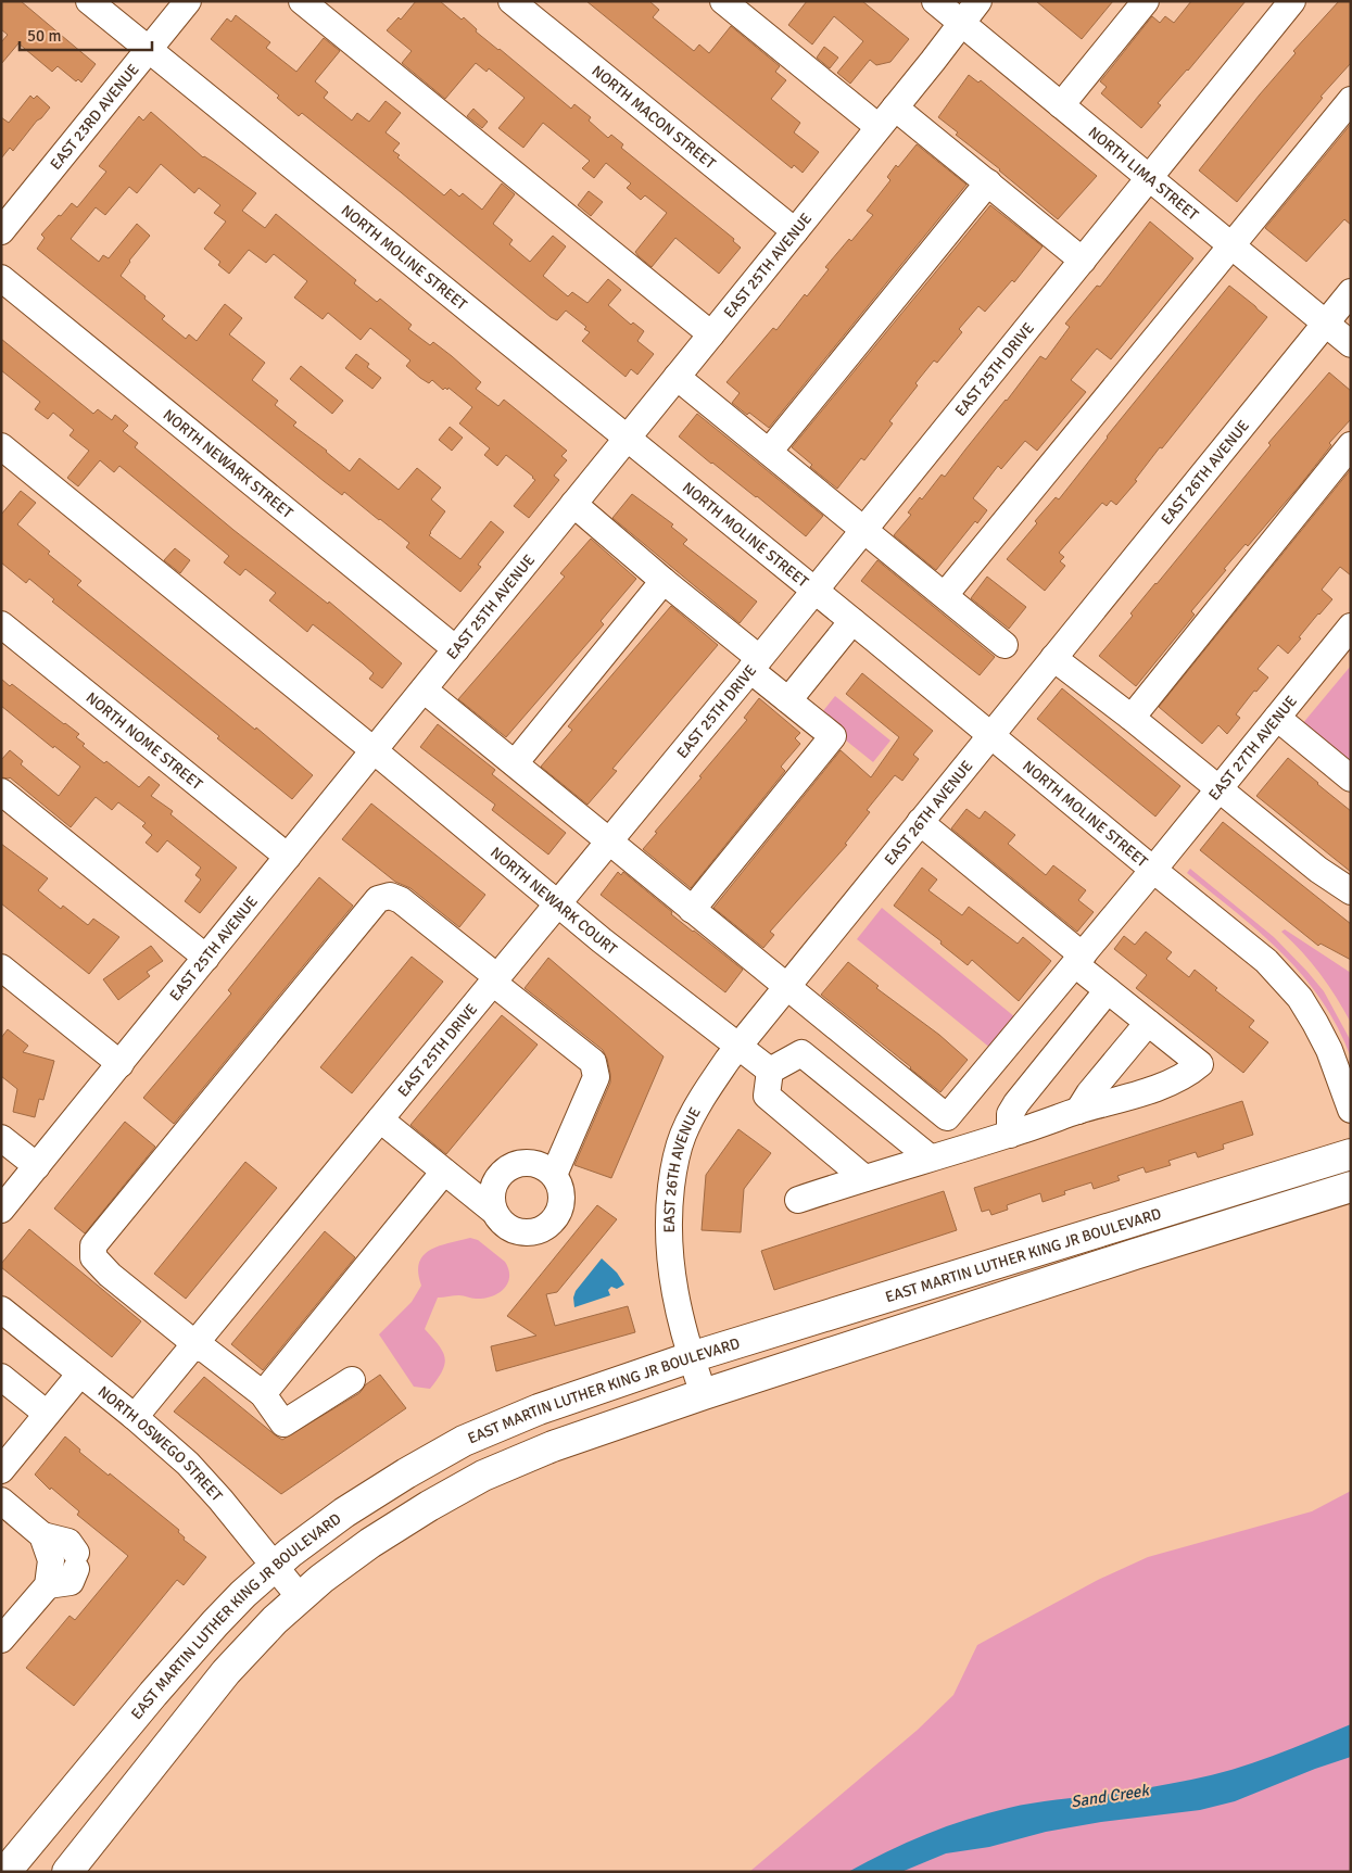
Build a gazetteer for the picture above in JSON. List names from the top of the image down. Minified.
{"streets":{"main road":["EAST MARTIN LUTHER KING JR BOULEVARD"],"street":["EAST 23RD AVENUE","NORTH MACON STREET","NORTH LIMA STREET","NORTH MOLINE STREET","EAST 25TH AVENUE","EAST 25TH DRIVE","NORTH NEWARK STREET","EAST 26TH AVENUE","NORTH NOME STREET","EAST 27TH AVENUE","NORTH NEWARK COURT","NORTH OSWEGO STREET"]},"crossings":[["EAST 23RD AVENUE","NORTH MOLINE STREET"],["NORTH MACON STREET","EAST 25TH AVENUE"],["NORTH LIMA STREET","EAST 25TH AVENUE"],["NORTH LIMA STREET","EAST 25TH DRIVE"],["NORTH LIMA STREET","EAST 26TH AVENUE"],["NORTH MOLINE STREET","EAST 25TH AVENUE"],["NORTH MOLINE STREET","EAST 25TH DRIVE"],["NORTH MOLINE STREET","EAST 26TH AVENUE"],["NORTH MOLINE STREET","EAST 27TH AVENUE"],["EAST 25TH AVENUE","NORTH NEWARK STREET"],["EAST 25TH AVENUE","NORTH NOME STREET"],["EAST 25TH AVENUE","NORTH NEWARK COURT"],["EAST 25TH DRIVE","NORTH NEWARK COURT"],["EAST 25TH DRIVE","NORTH OSWEGO STREET"],["EAST 26TH AVENUE","EAST 27TH AVENUE"],["EAST 26TH AVENUE","NORTH NEWARK COURT"],["EAST 26TH AVENUE","EAST MARTIN LUTHER KING JR BOULEVARD"],["EAST MARTIN LUTHER KING JR BOULEVARD","NORTH OSWEGO STREET"]],"water":["Sand Creek"],"scale_bar":"50 m"}
